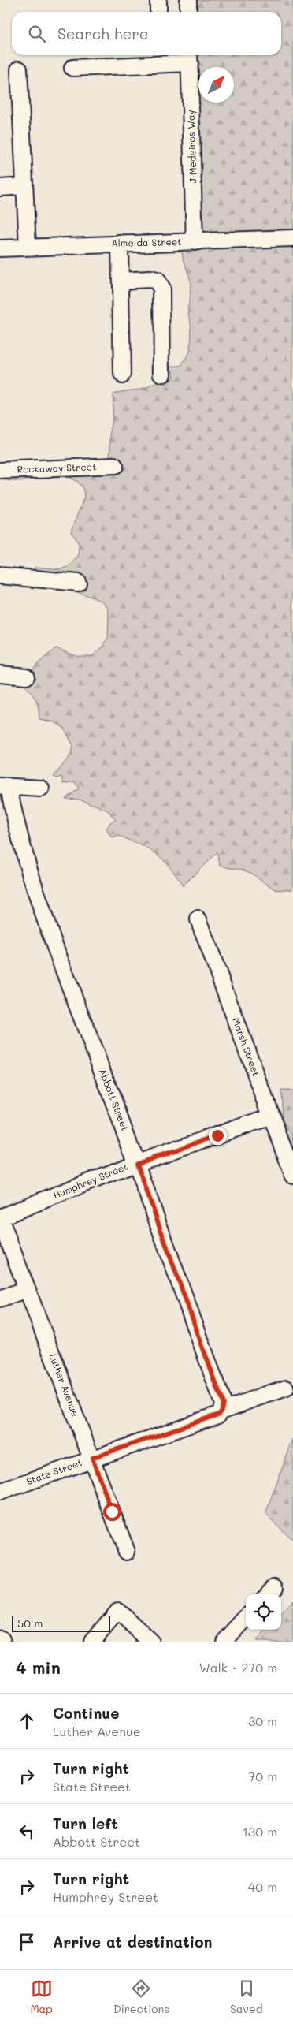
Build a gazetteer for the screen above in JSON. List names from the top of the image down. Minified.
{"streets":{"street":["J Medeiros Way","Almeida Street","Rockaway Street","Marsh Street","Abbott Street","Humphrey Street","Luther Avenue","State Street"]},"crossings":[["J Medeiros Way","Almeida Street"],["Marsh Street","Humphrey Street"],["Abbott Street","Humphrey Street"],["Abbott Street","State Street"],["Humphrey Street","Luther Avenue"],["Luther Avenue","State Street"]],"scale_bar":"50 m","north":"top right","page":{"search":"Search here","scale":"50 m","heading":["4 min","Walk · 270 m"],"list":[["Continue","Luther Avenue","30 m"],["Turn right","State Street","70 m"],["Turn left","Abbott Street","130 m"],["Turn right","Humphrey Street","40 m"],"Arrive at destination"],"nav":["Map","Directions","Saved"]}}
